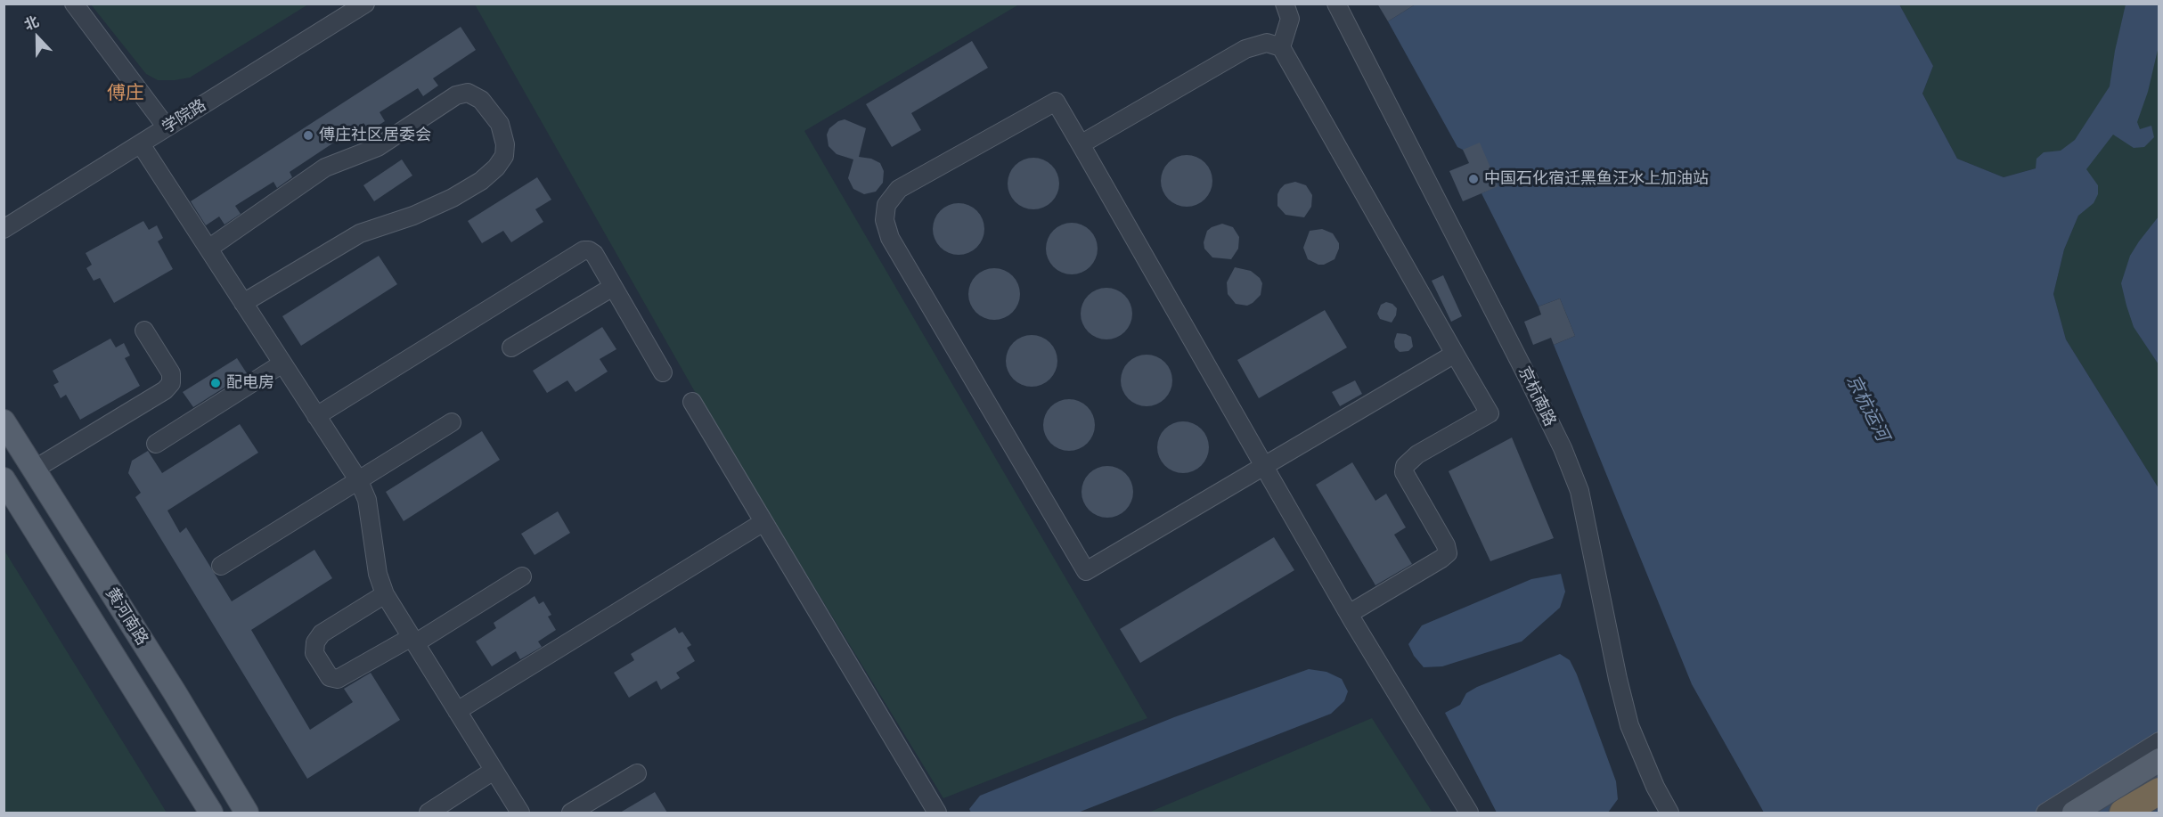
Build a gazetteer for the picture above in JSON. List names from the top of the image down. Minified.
{"streets":{"main road":["黄河南路"],"street":["学院路","京杭南路"]},"districts":["傅庄"],"water":["京杭运河"],"places":["傅庄社区居委会","中国石化宿迁黑鱼汪水上加油站","配电房"],"north":"top"}
